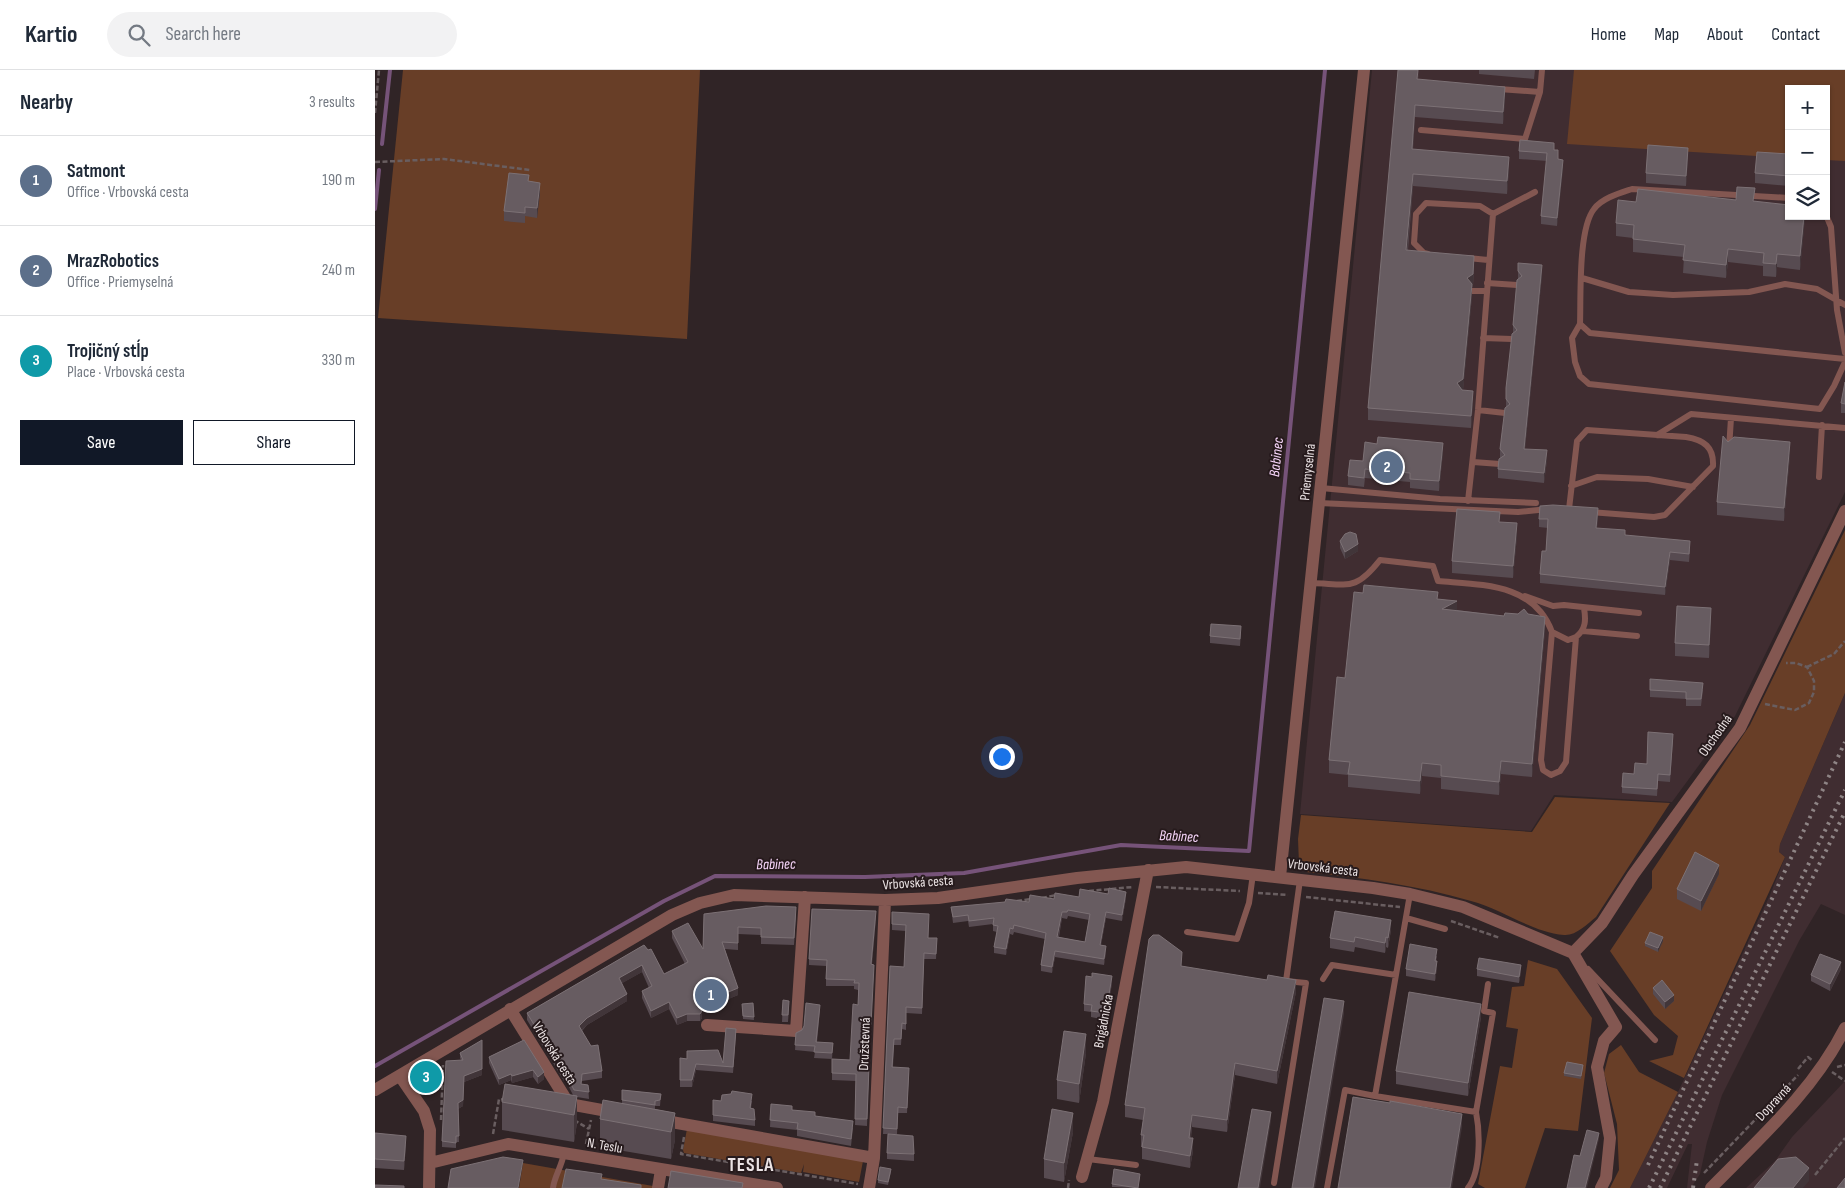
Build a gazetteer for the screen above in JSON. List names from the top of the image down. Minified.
{"streets":{"street":["Priemyselná","Obchodná","Vrbovská cesta","Brigádnicka","Družstevná","Dopravná","N. Teslu"]},"crossings":[["Priemyselná","Vrbovská cesta"],["Obchodná","Vrbovská cesta"],["Vrbovská cesta","Brigádnicka"],["Vrbovská cesta","Družstevná"]],"districts":["TESLA"],"water":["Babinec"],"page":{"header":"Kartio","search":"Search here","nav":["Home","Map","About","Contact"],"heading":["Nearby","3 results"],"map_buttons":["+","−"],"list":[{"mark":"1","name":"Satmont","note":"Office · Vrbovská cesta","value":"190 m"},{"mark":"2","name":"MrazRobotics","note":"Office · Priemyselná","value":"240 m"},{"mark":"3","name":"Trojičný stĺp","note":"Place · Vrbovská cesta","value":"330 m"}],"buttons":["Save","Share"],"pins":["2","1","3"]}}
